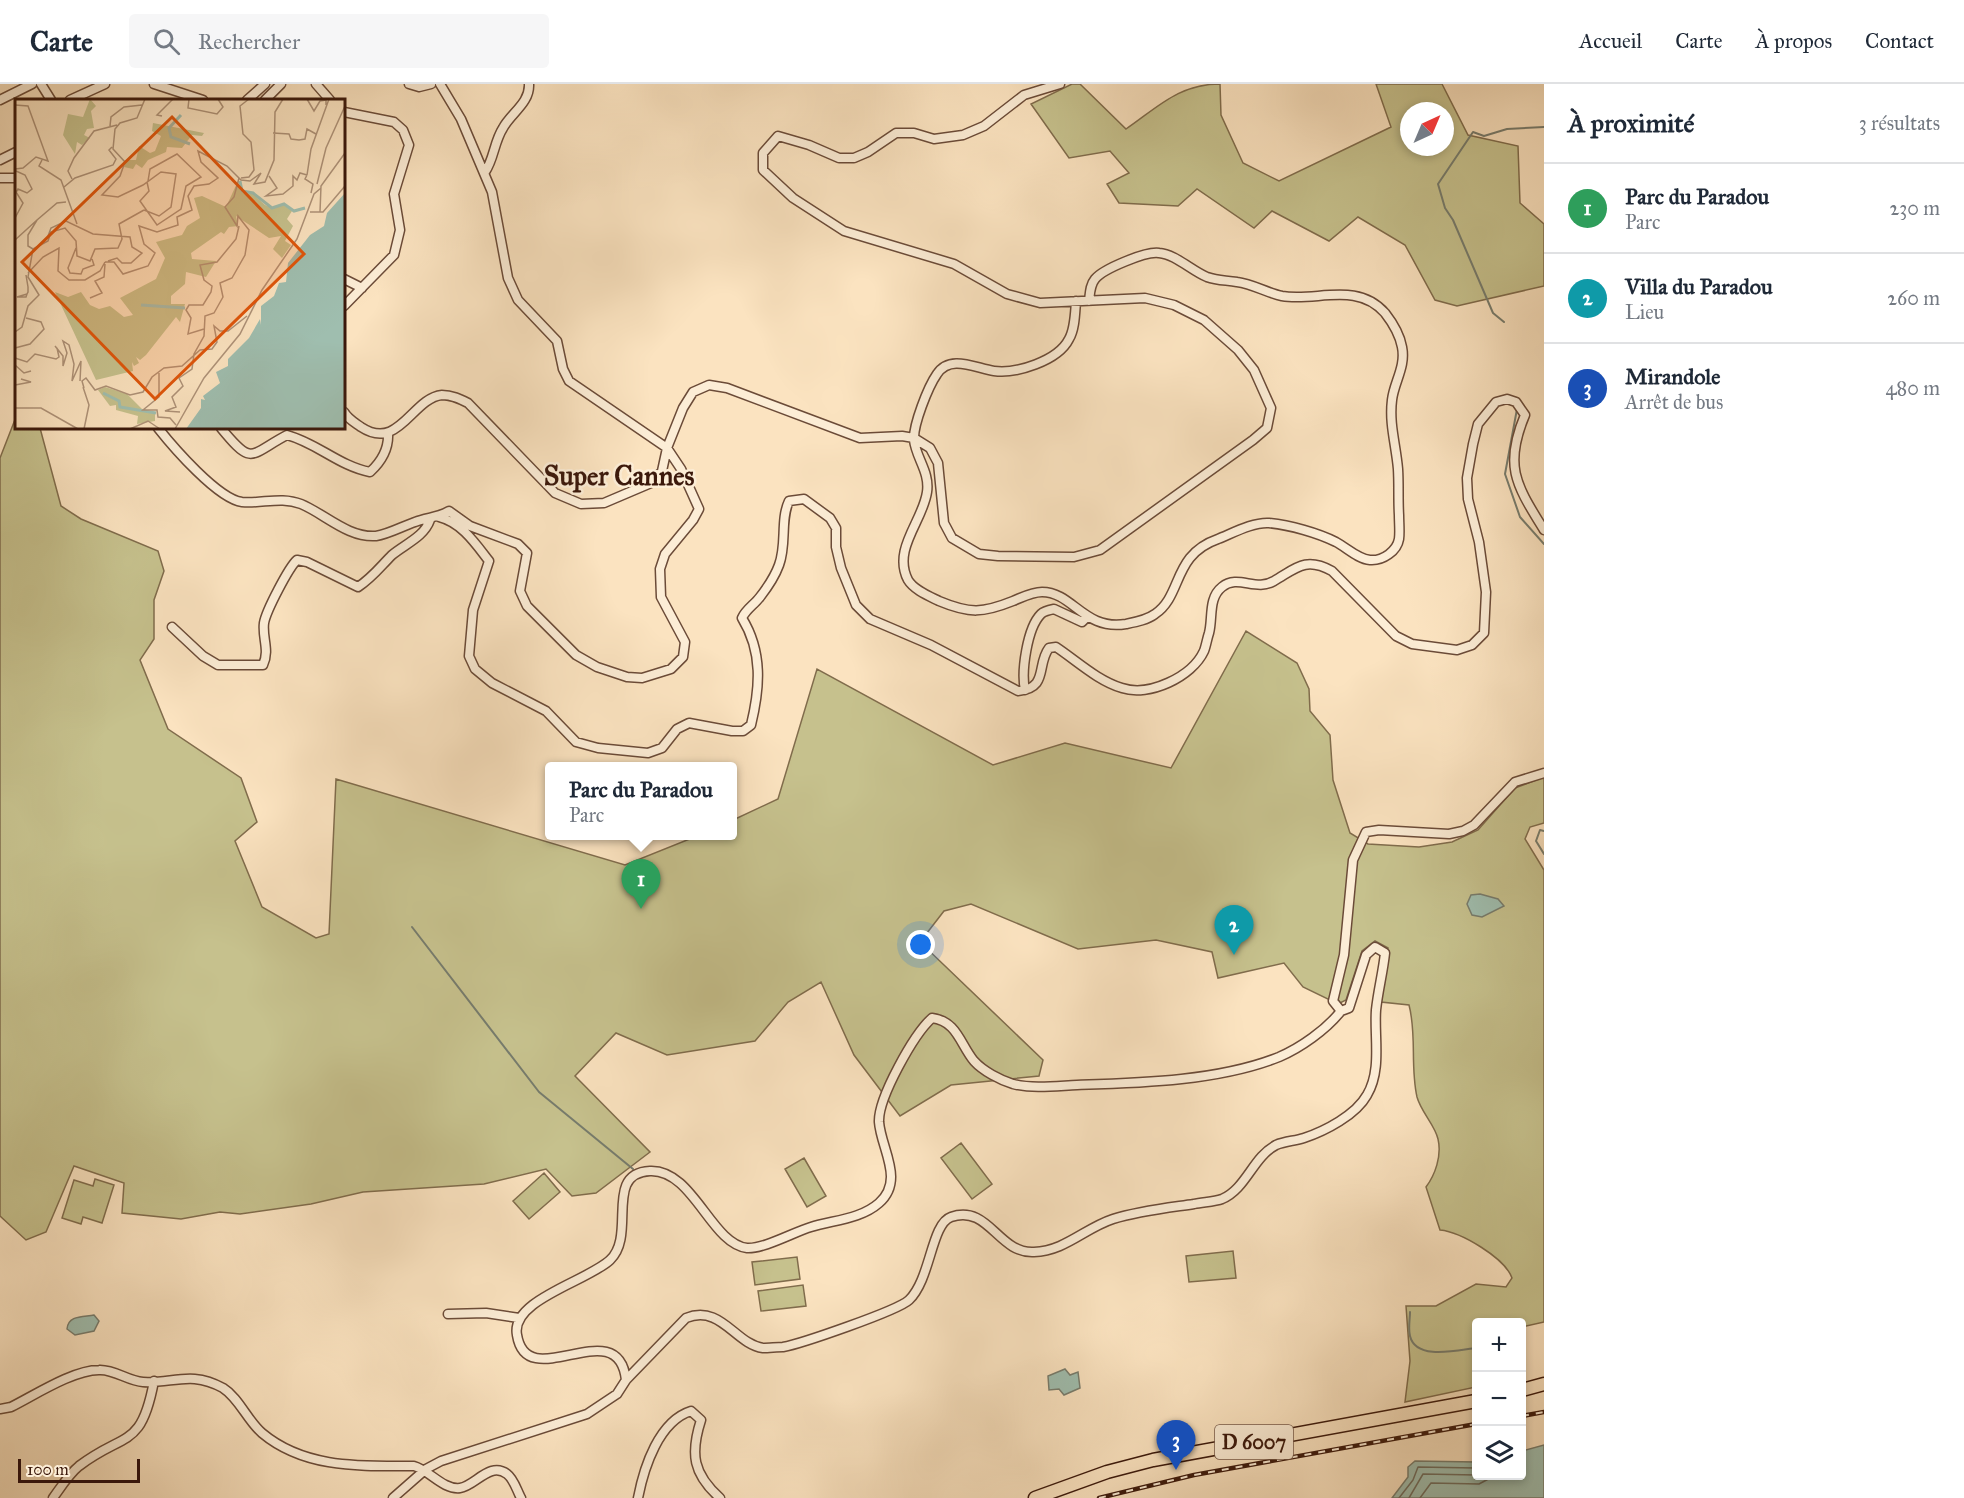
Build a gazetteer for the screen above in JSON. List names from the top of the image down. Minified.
{"streets":{"main road":["D 6007"]},"districts":["Super Cannes"],"scale_bar":"100 m","north":"top right","page":{"header":"Carte","search":"Rechercher","nav":["Accueil","Carte","À propos","Contact"],"heading":["À proximité","3 résultats"],"list":[{"mark":"1","name":"Parc du Paradou","note":"Parc","value":"230 m"},{"mark":"2","name":"Villa du Paradou","note":"Lieu","value":"260 m"},{"mark":"3","name":"Mirandole","note":"Arrêt de bus","value":"480 m"}],"popup":["Parc du Paradou","Parc"],"pins":["1","2","3"],"map_buttons":["+","−"],"scale":"100 m"}}
